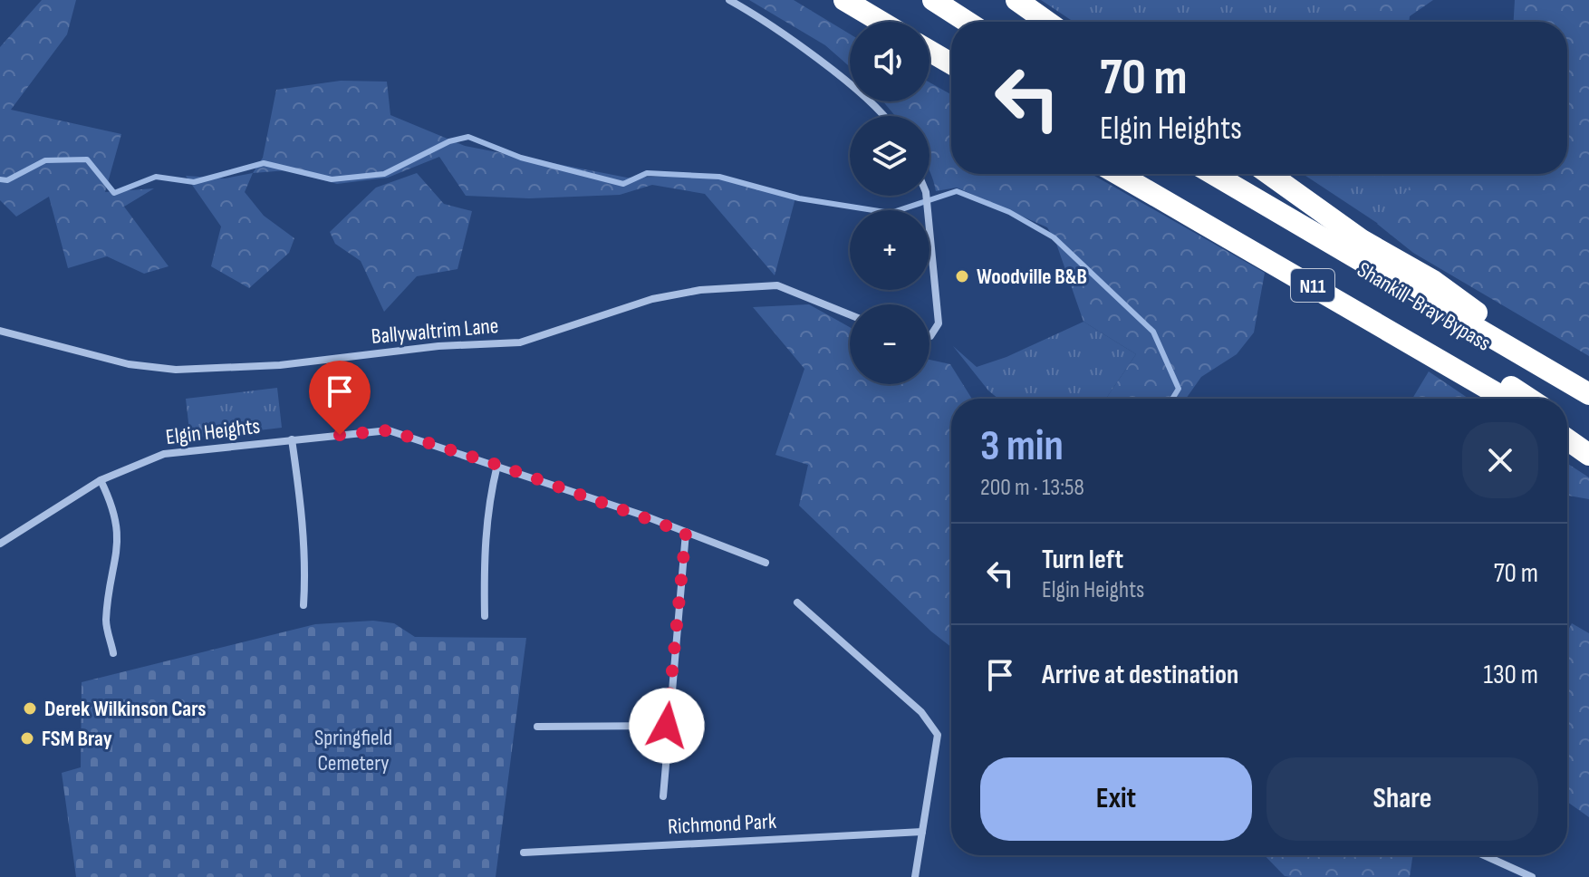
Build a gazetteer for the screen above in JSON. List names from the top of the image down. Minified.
{"streets":{"highway":["N11","Shankill-Bray Bypass"],"street":["Ballywaltrim Lane","Elgin Heights","Richmond Park"]},"crossings":[["N11","Shankill-Bray Bypass"]],"parks":["Springfield Cemetery"],"places":["Woodville B&B","Derek Wilkinson Cars","FSM Bray"],"page":{"map_buttons":["+","−"],"turn":["70 m","Elgin Heights"],"heading":["3 min","200 m · 13:58"],"list":[{"name":"Turn left","note":"Elgin Heights","value":"70 m"},{"name":"Arrive at destination","value":"130 m"}],"buttons":["Exit","Share"]}}
